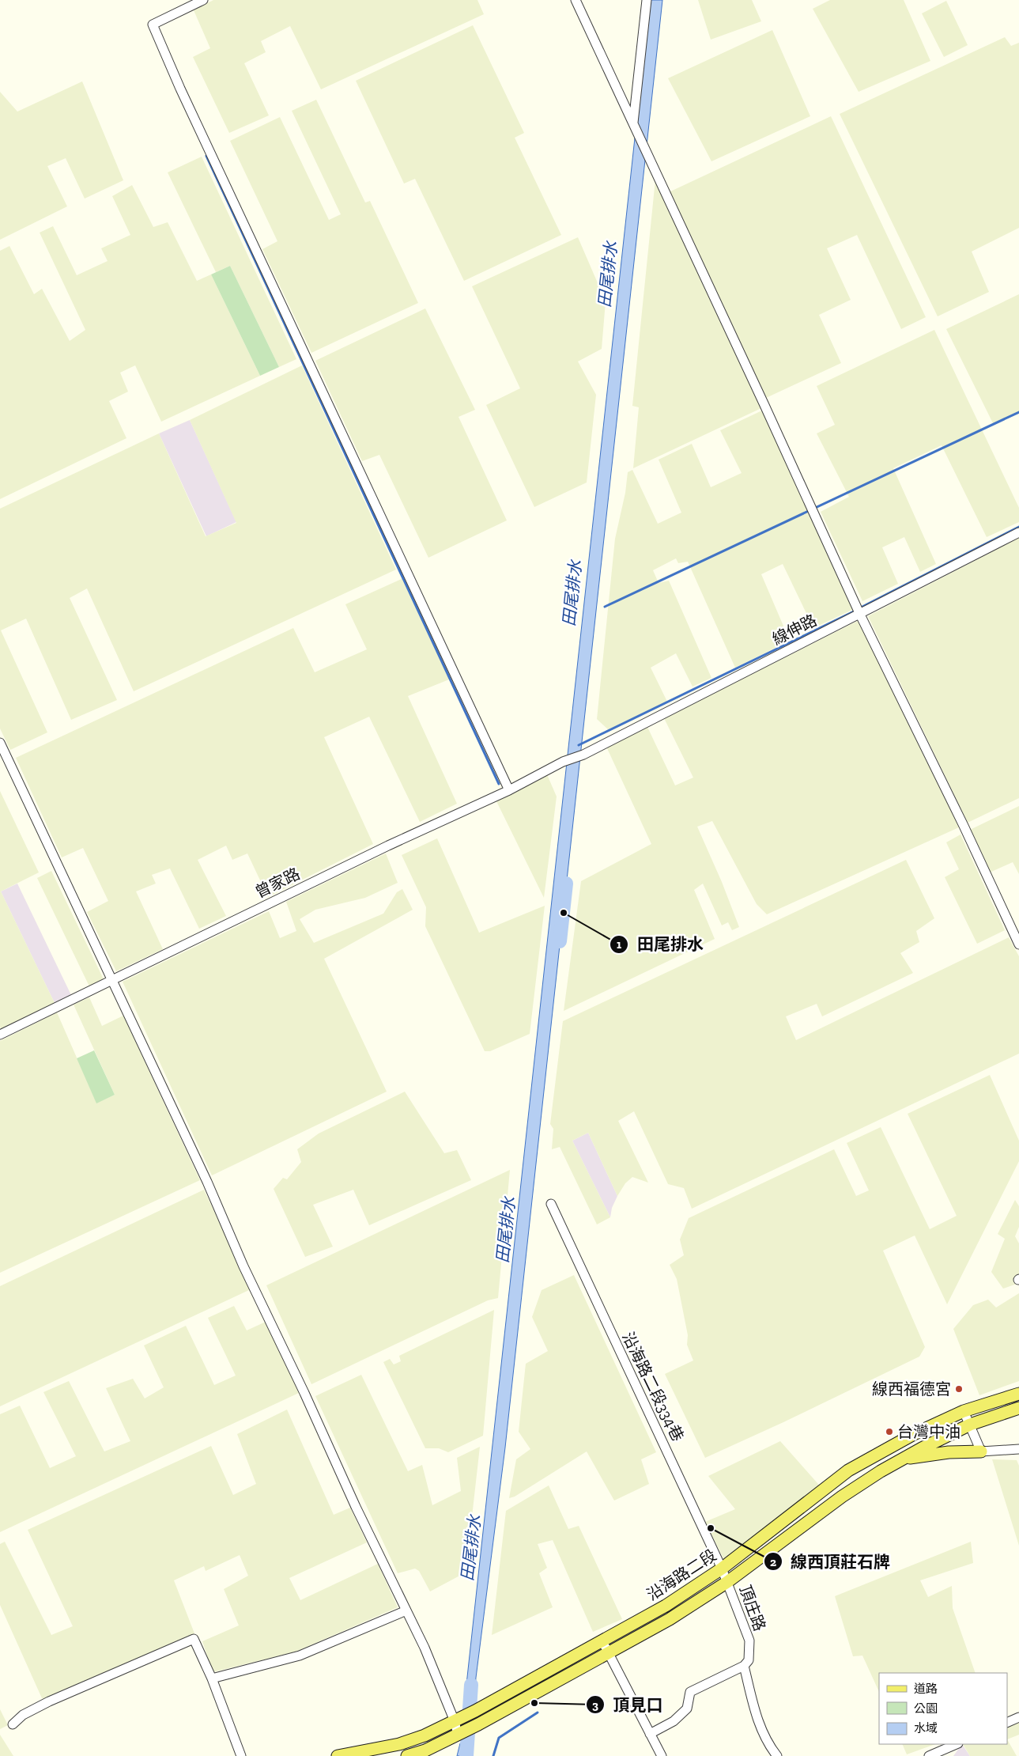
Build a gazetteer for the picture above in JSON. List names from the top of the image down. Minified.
{"streets":{"main road":["沿海路二段"],"street":["線伸路","曾家路","沿海路二段334巷","頂庄路"]},"crossings":[["線伸路","曾家路"],["沿海路二段334巷","沿海路二段"],["沿海路二段334巷","頂庄路"],["沿海路二段","頂庄路"]],"water":["田尾排水"],"places":["田尾排水","線西福德宮","台灣中油","線西頂莊石牌","頂見口"],"legend":["道路","公園","水域"]}
